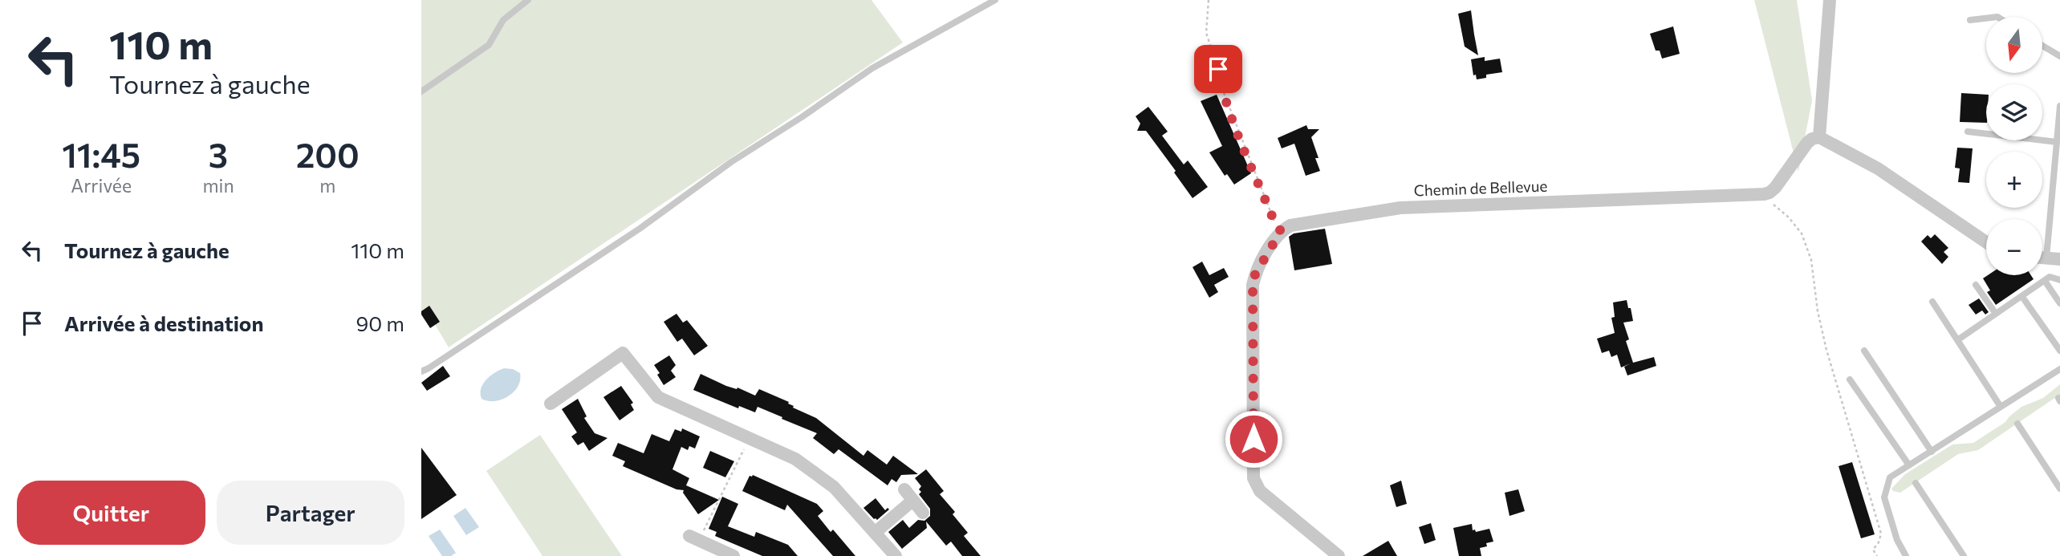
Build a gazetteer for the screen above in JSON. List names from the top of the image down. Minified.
{"streets":{"street":["Chemin de Bellevue"]},"north":"bottom","page":{"turn":["110 m","Tournez à gauche"],"map_buttons":["+","−"],"eta":["11:45","Arrivée","3","min","200","m"],"list":[{"name":"Tournez à gauche","value":"110 m"},{"name":"Arrivée à destination","value":"90 m"}],"buttons":["Quitter","Partager"]}}
